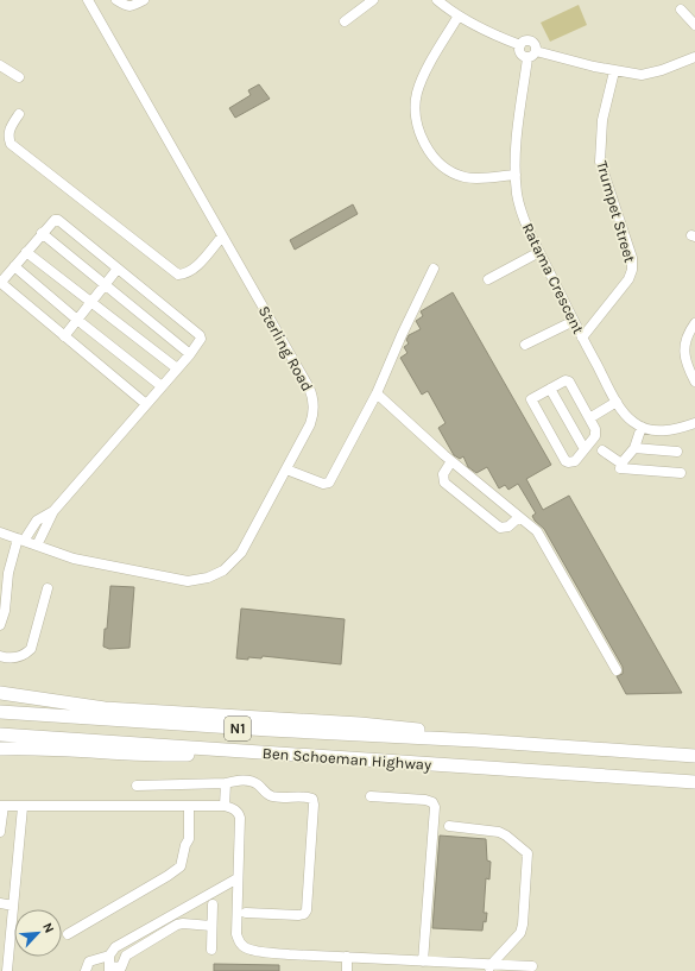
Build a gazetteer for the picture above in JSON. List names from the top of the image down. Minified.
{"streets":{"highway":["N1","Ben Schoeman Highway"],"street":["Trumpet Street","Ratama Crescent","Sterling Road"]},"crossings":[["Trumpet Street","Ratama Crescent"]],"north":"top right"}
